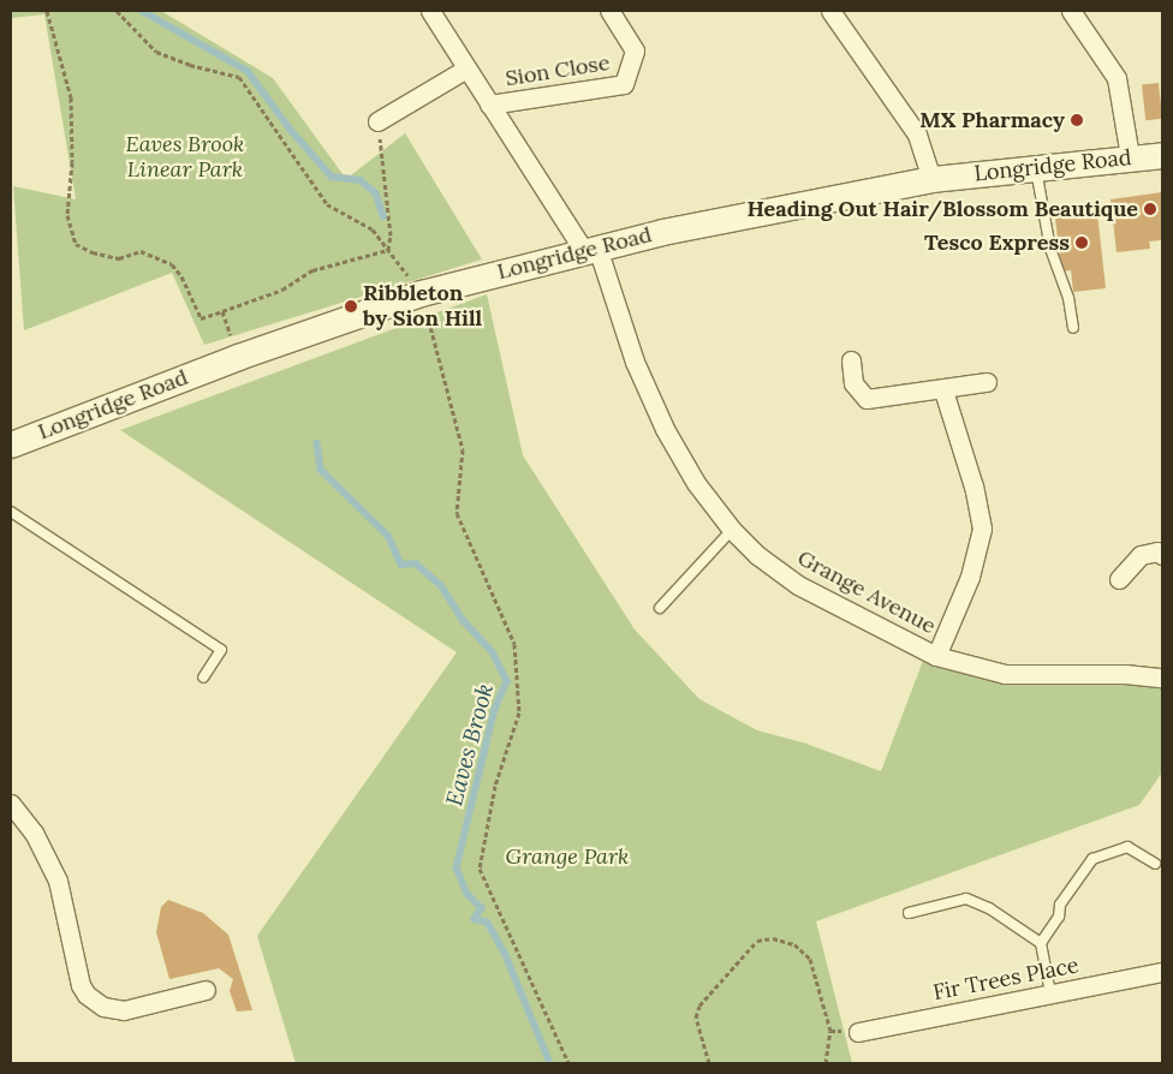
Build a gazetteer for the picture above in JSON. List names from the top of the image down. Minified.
{"streets":{"main road":["Longridge Road"],"street":["Sion Close","Grange Avenue","Fir Trees Place"]},"crossings":[["Sion Close","Longridge Road"],["Sion Close","Grange Avenue"],["Longridge Road","Grange Avenue"]],"water":["Eaves Brook"],"parks":["Eaves Brook Linear Park","Grange Park"],"places":["MX Pharmacy","Heading Out Hair/Blossom Beautique","Tesco Express","Ribbleton by Sion Hill"]}
